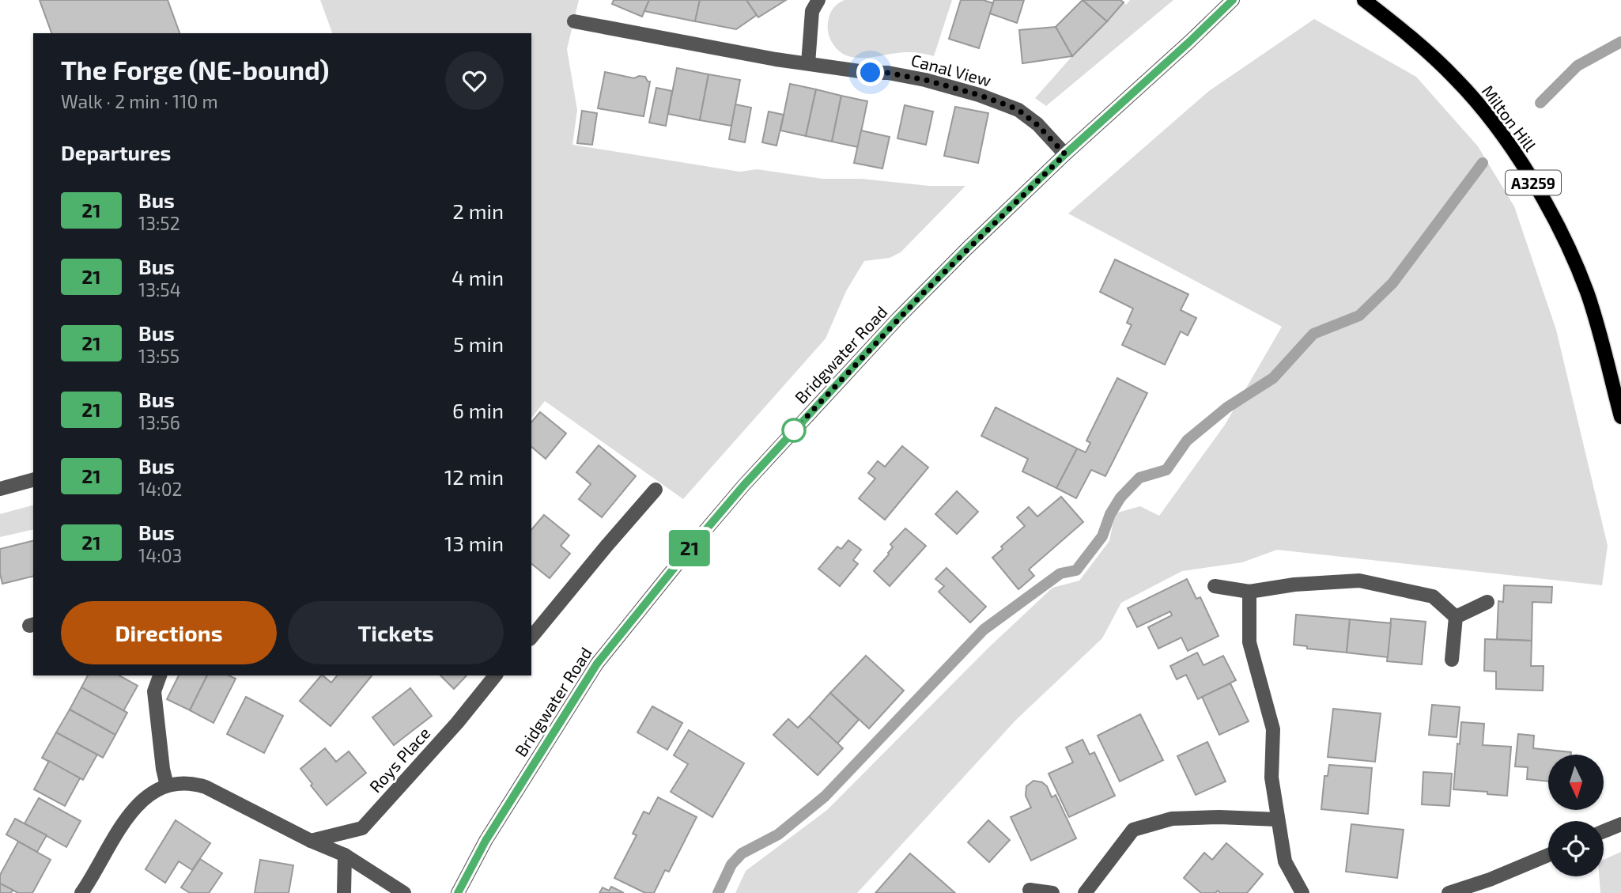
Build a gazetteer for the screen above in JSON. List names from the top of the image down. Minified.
{"streets":{"main road":["Milton Hill","A3259"],"street":["Canal View","Bridgwater Road","Roys Place"]},"crossings":[["Canal View","Bridgwater Road"]],"lines":["bus line 21"],"north":"bottom","page":{"on_map":"21","heading":[["The Forge (NE-bound)","Walk · 2 min · 110 m"],"Departures"],"list":[{"mark":"21","name":"Bus","note":"13:52","value":"2 min"},{"mark":"21","name":"Bus","note":"13:54","value":"4 min"},{"mark":"21","name":"Bus","note":"13:55","value":"5 min"},{"mark":"21","name":"Bus","note":"13:56","value":"6 min"},{"mark":"21","name":"Bus","note":"14:02","value":"12 min"},{"mark":"21","name":"Bus","note":"14:03","value":"13 min"}],"buttons":["Directions","Tickets"]}}
